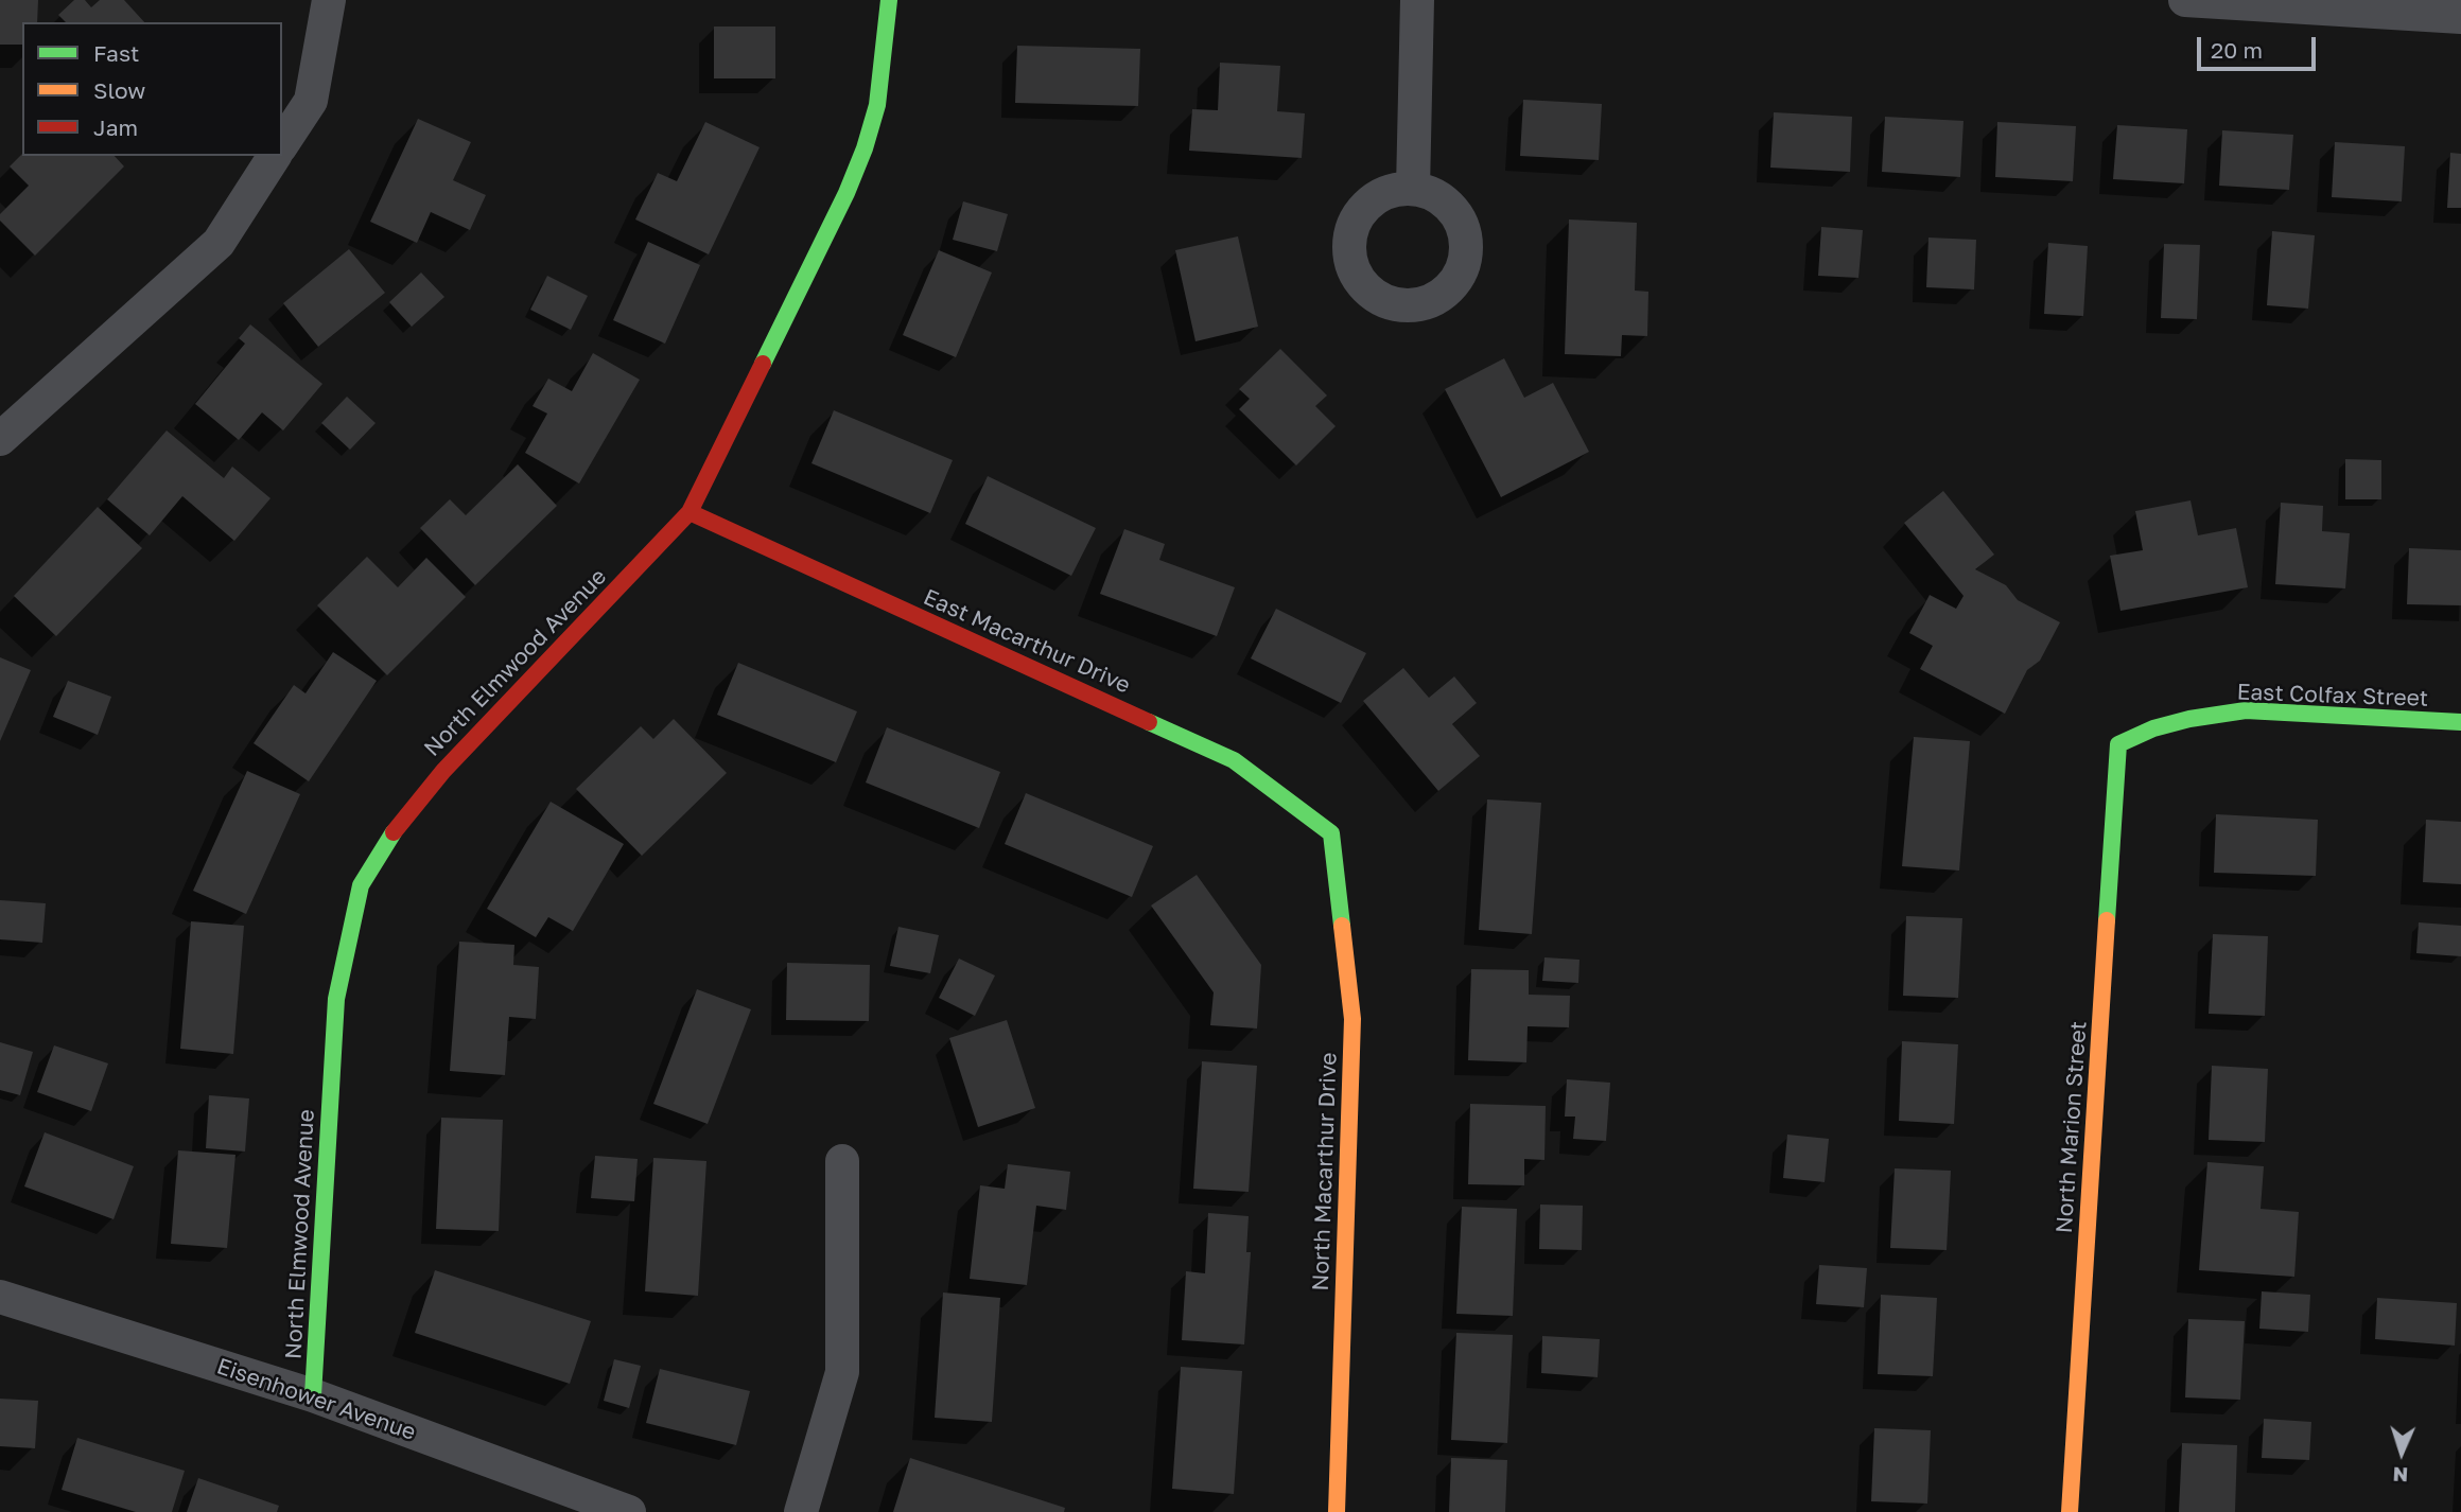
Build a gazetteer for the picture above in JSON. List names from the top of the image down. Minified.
{"streets":{"street":["East Macarthur Drive","North Elmwood Avenue","East Colfax Street","North Marion Street","North Macarthur Drive","Eisenhower Avenue"]},"crossings":[["East Macarthur Drive","North Elmwood Avenue"],["East Macarthur Drive","North Macarthur Drive"],["North Elmwood Avenue","Eisenhower Avenue"],["East Colfax Street","North Marion Street"]],"legend":["Fast","Slow","Jam"],"scale_bar":"20 m","north":"bottom"}
